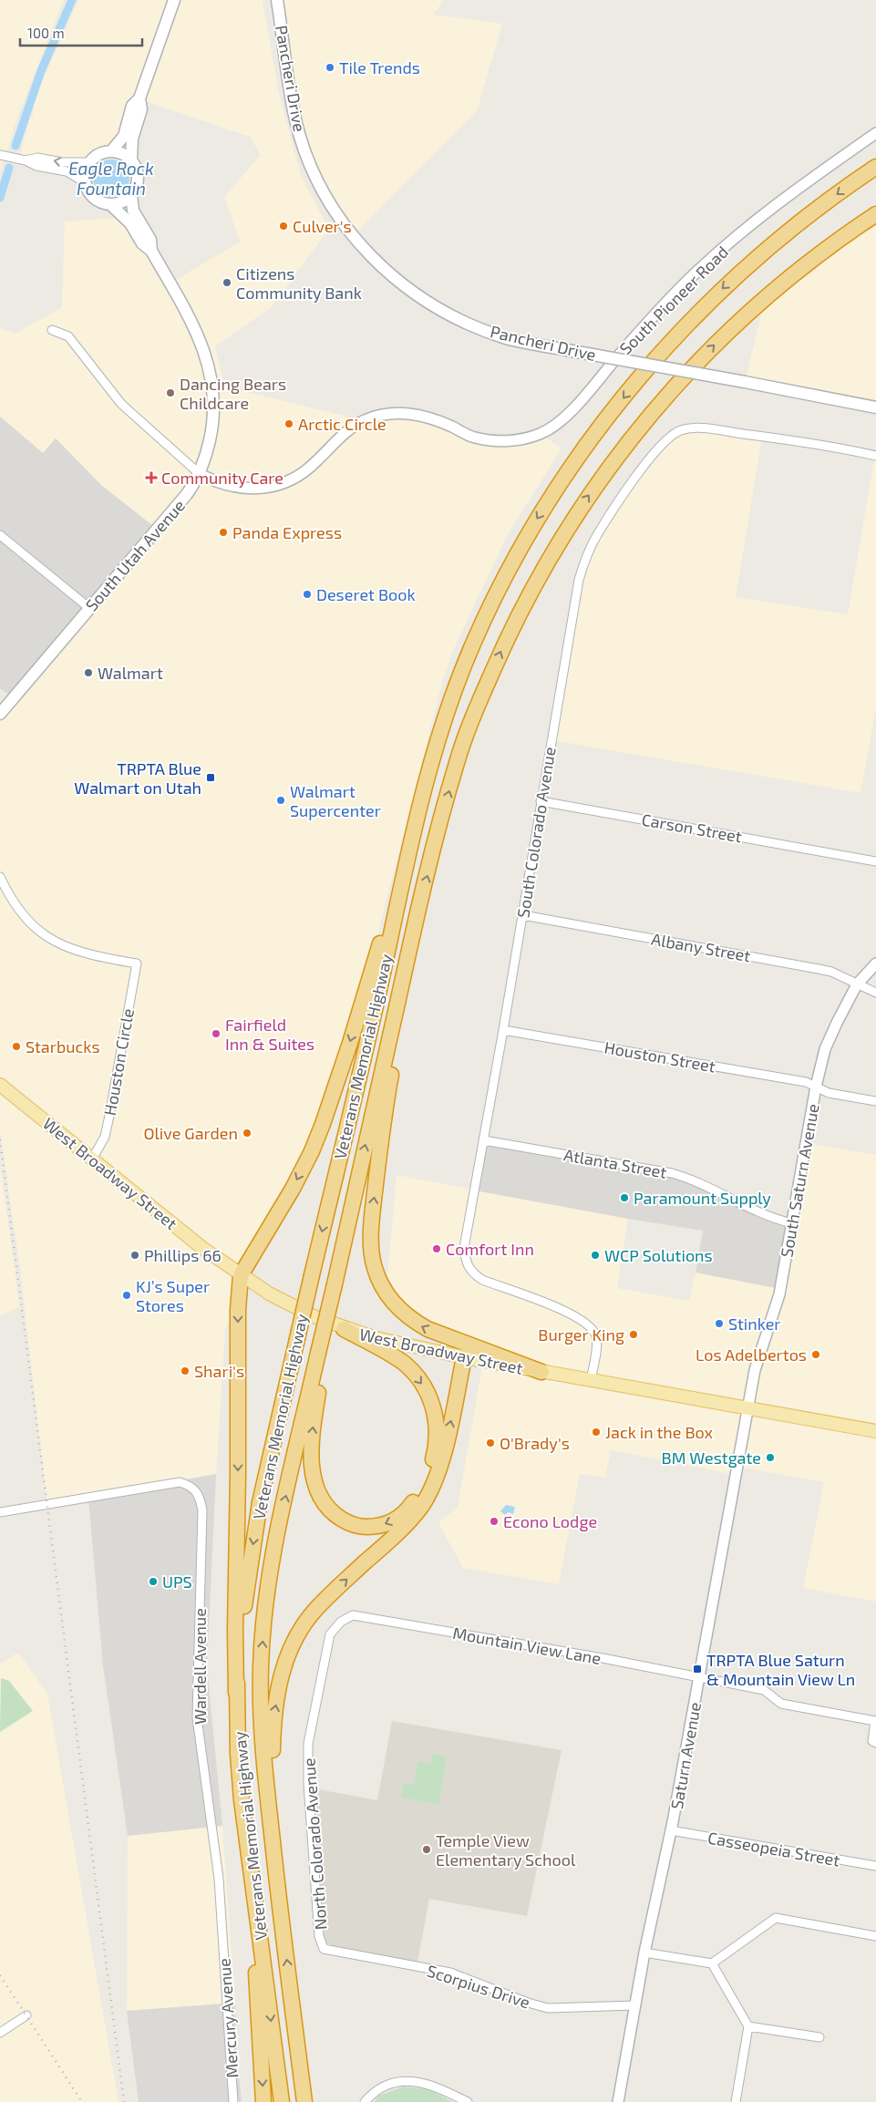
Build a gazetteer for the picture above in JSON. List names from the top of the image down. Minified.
{"streets":{"highway":["Veterans Memorial Highway"],"main road":["Pancheri Drive","South Utah Avenue","West Broadway Street"],"street":["South Pioneer Road","Carson Street","South Colorado Avenue","Albany Street","Houston Street","Houston Circle","Atlanta Street","South Saturn Avenue","Mountain View Lane","Wardell Avenue","Saturn Avenue","North Colorado Avenue","Casseopeia Street","Scorpius Drive","Mercury Avenue"]},"crossings":[["South Pioneer Road","South Utah Avenue"],["Carson Street","South Colorado Avenue"],["South Colorado Avenue","Albany Street"],["South Colorado Avenue","Houston Street"],["South Colorado Avenue","Atlanta Street"],["South Colorado Avenue","West Broadway Street"],["Albany Street","South Saturn Avenue"],["Houston Street","South Saturn Avenue"],["Houston Circle","West Broadway Street"],["Atlanta Street","South Saturn Avenue"],["West Broadway Street","South Saturn Avenue"],["West Broadway Street","Saturn Avenue"],["South Saturn Avenue","Saturn Avenue"],["Mountain View Lane","Saturn Avenue"],["Mountain View Lane","North Colorado Avenue"],["Wardell Avenue","Mercury Avenue"],["Saturn Avenue","Casseopeia Street"],["Saturn Avenue","Scorpius Drive"],["North Colorado Avenue","Scorpius Drive"]],"water":["Eagle Rock Fountain"],"places":{"other":["Tile Trends","Culver's","Citizens Community Bank","Dancing Bears Childcare","Arctic Circle","Panda Express","Deseret Book","Walmart","Walmart Supercenter","Fairfield Inn & Suites","Starbucks","Olive Garden","Paramount Supply","Comfort Inn","Phillips 66","WCP Solutions","KJ’s Super Stores","Stinker","Burger King","Los Adelbertos","Shari's","Jack in the Box","O'Brady's","BM Westgate","Econo Lodge","UPS","Temple View Elementary School"],"health":["Community Care"],"transit":["TRPTA Blue Walmart on Utah","TRPTA Blue Saturn & Mountain View Ln"]},"scale_bar":"100 m"}
